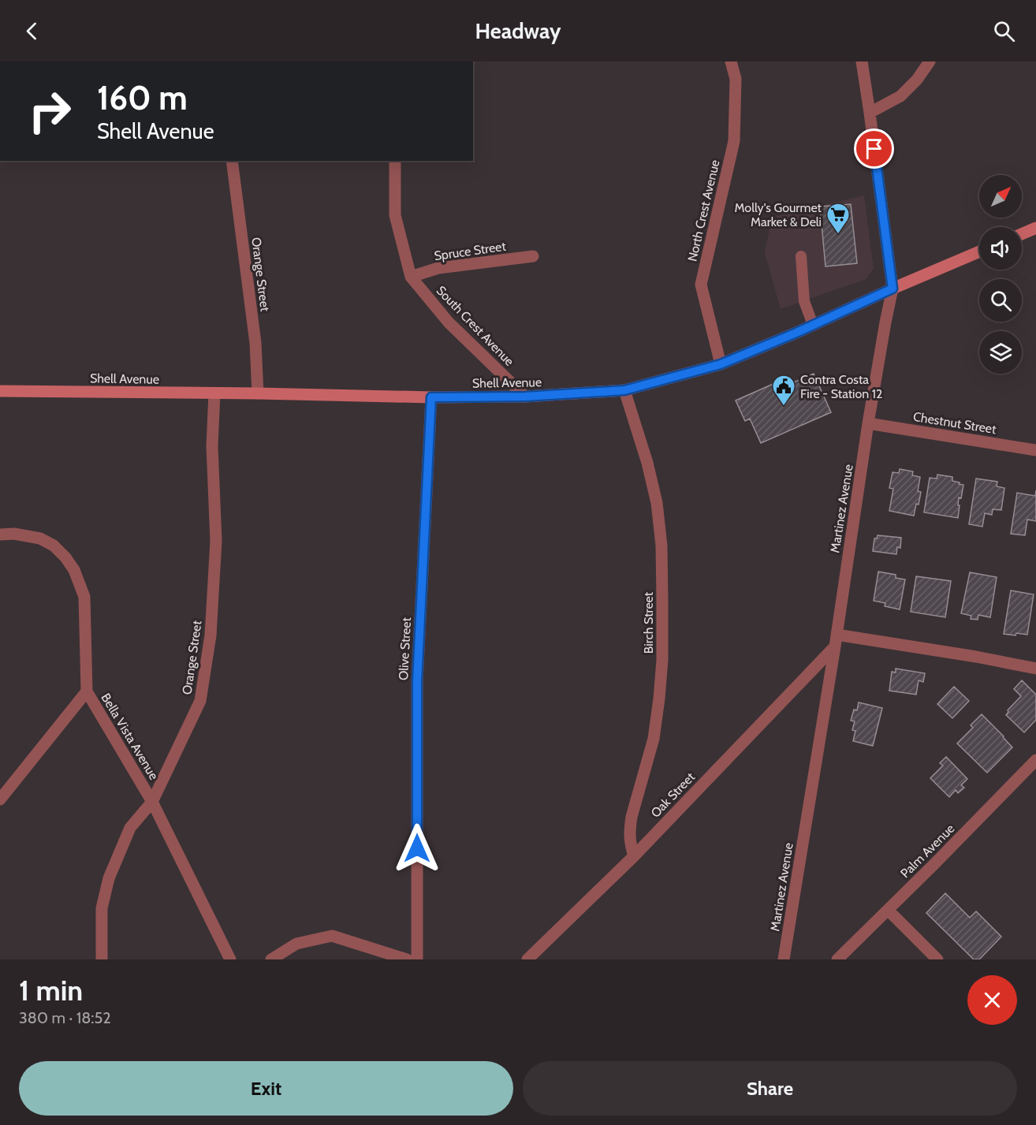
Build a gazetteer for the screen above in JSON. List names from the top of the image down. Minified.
{"streets":{"street":["North Crest Avenue","Spruce Street","Orange Street","South Crest Avenue","Shell Avenue","Chestnut Street","Martinez Avenue","Birch Street","Olive Street","Bella Vista Avenue","Oak Street","Palm Avenue"]},"crossings":[["North Crest Avenue","Shell Avenue"],["Spruce Street","South Crest Avenue"],["Orange Street","Shell Avenue"],["Orange Street","Bella Vista Avenue"],["South Crest Avenue","Shell Avenue"],["Shell Avenue","Martinez Avenue"],["Shell Avenue","Birch Street"],["Shell Avenue","Olive Street"],["Chestnut Street","Martinez Avenue"],["Martinez Avenue","Oak Street"],["Birch Street","Oak Street"]],"places":{"supermarket":["Molly's Gourmet Market & Deli"],"public building":["Contra Costa Fire - Station 12"]},"north":"top right","page":{"header":"Headway","turn":["160 m","Shell Avenue"],"heading":["1 min","380 m · 18:52"],"buttons":["Exit","Share"]}}
